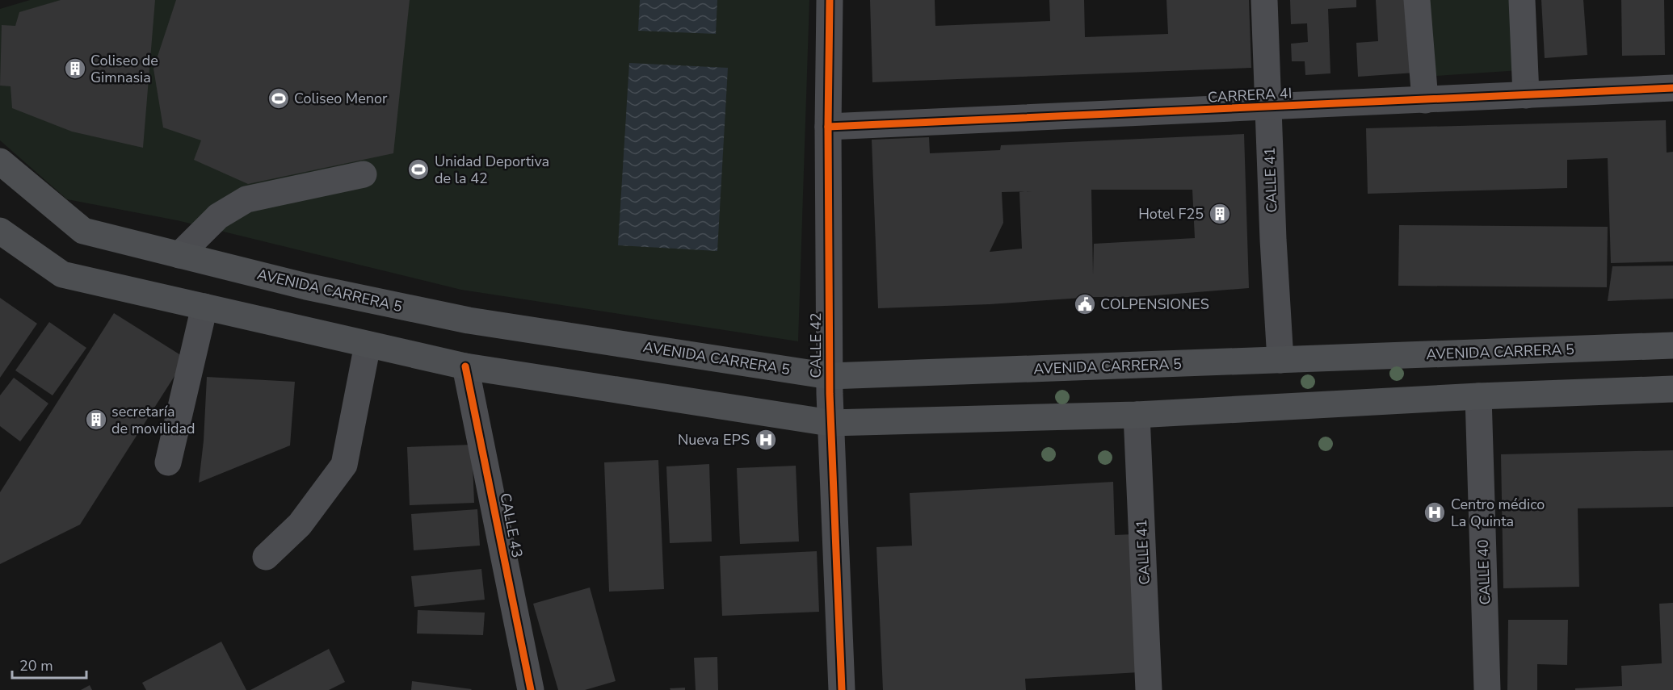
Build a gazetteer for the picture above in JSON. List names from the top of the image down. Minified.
{"streets":{"main road":["AVENIDA CARRERA 5"],"street":["CARRERA 4I","CALLE 41","CALLE 42","CALLE 43","CALLE 40"]},"crossings":[["CARRERA 4I","CALLE 41"],["CARRERA 4I","CALLE 42"],["CALLE 41","AVENIDA CARRERA 5"],["AVENIDA CARRERA 5","CALLE 42"]],"places":{"building":["Coliseo de Gimnasia","Hotel F25","secretaría de movilidad"],"sports":["Coliseo Menor","Unidad Deportiva de la 42"],"public building":["COLPENSIONES"],"hospital":["Nueva EPS","Centro médico La Quinta"]},"scale_bar":"20 m"}
